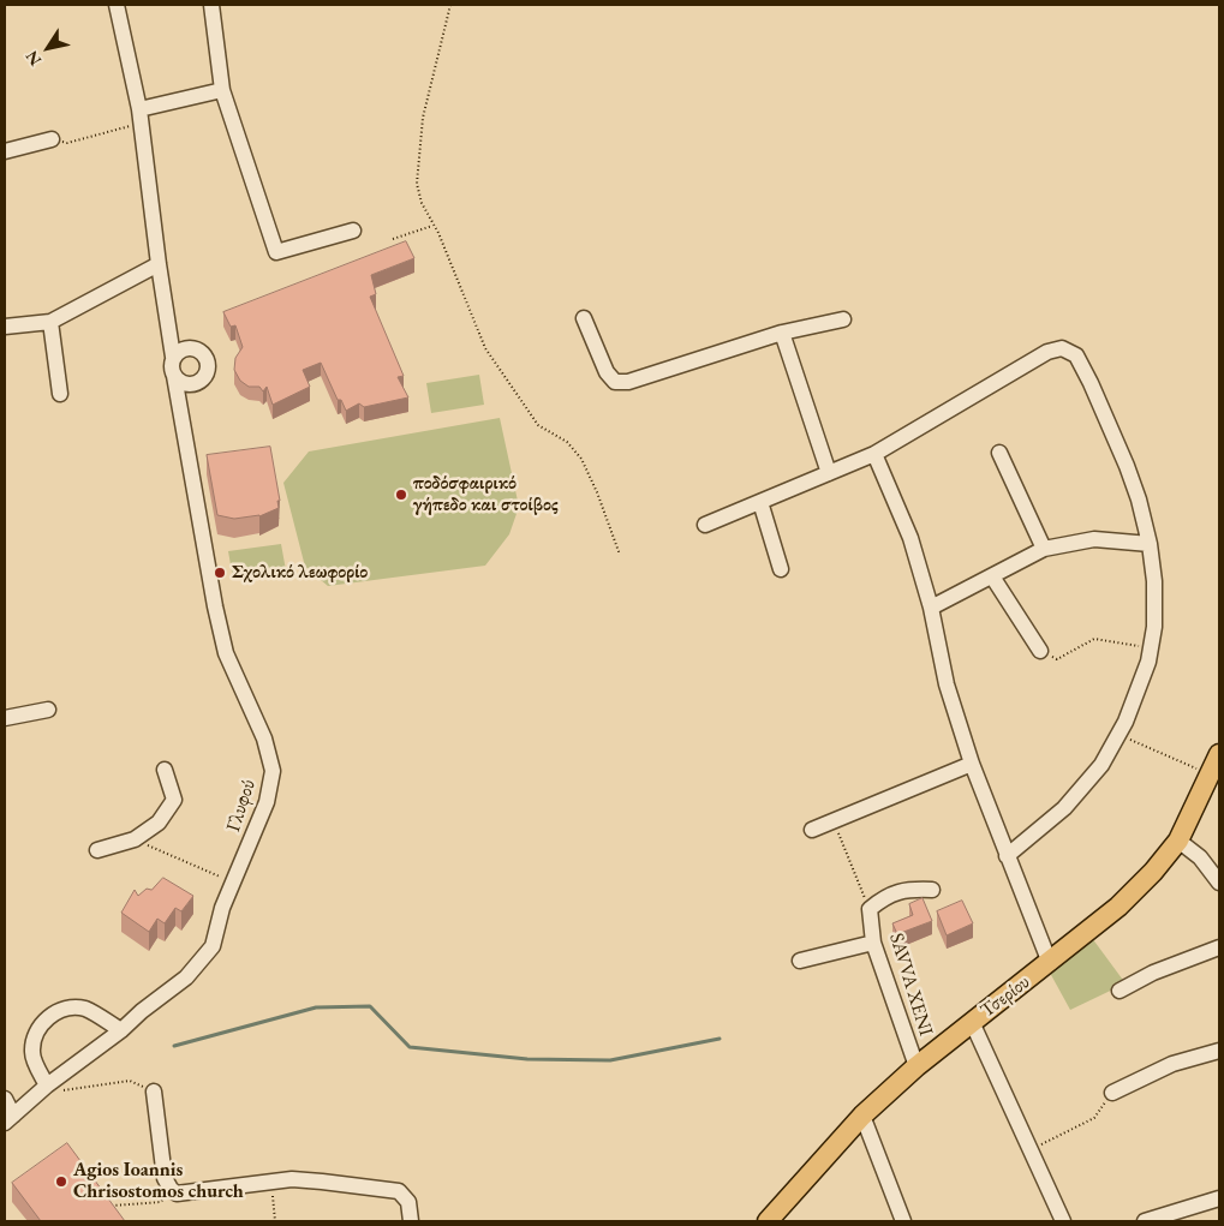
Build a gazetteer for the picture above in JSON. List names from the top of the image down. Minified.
{"streets":{"main road":["Τσερίου"],"street":["Γλυφού","SAVVA XENI"]},"crossings":[["SAVVA XENI","Τσερίου"]],"places":["ποδόσφαιρικό γήπεδο και στοίβος","Σχολικό λεωφορίο","Agios Ioannis Chrisostomos church"],"north":"bottom left"}
